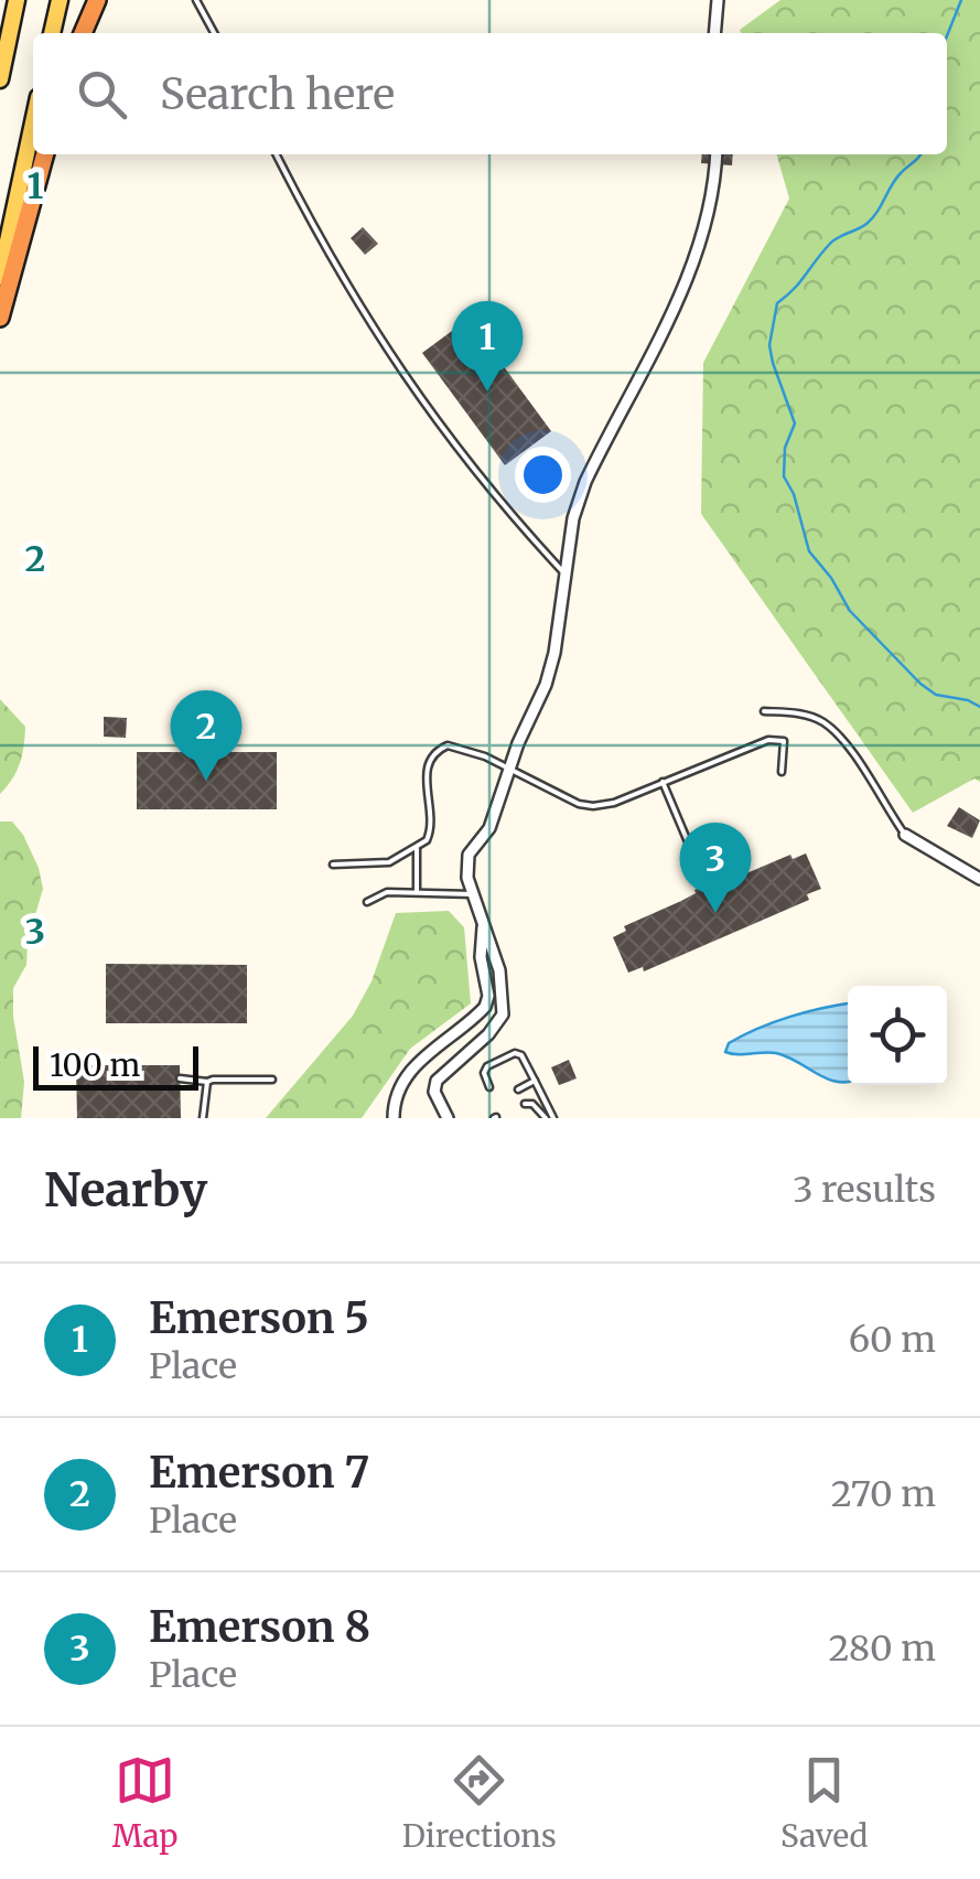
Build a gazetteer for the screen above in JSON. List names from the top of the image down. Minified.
{"scale_bar":"100 m","page":{"search":"Search here","pins":["1","2","3"],"scale":"100 m","heading":["Nearby","3 results"],"list":[{"mark":"1","name":"Emerson 5","note":"Place","value":"60 m"},{"mark":"2","name":"Emerson 7","note":"Place","value":"270 m"},{"mark":"3","name":"Emerson 8","note":"Place","value":"280 m"}],"nav":["Map","Directions","Saved"]},"grid":{"rows":["1","2","3"]}}
